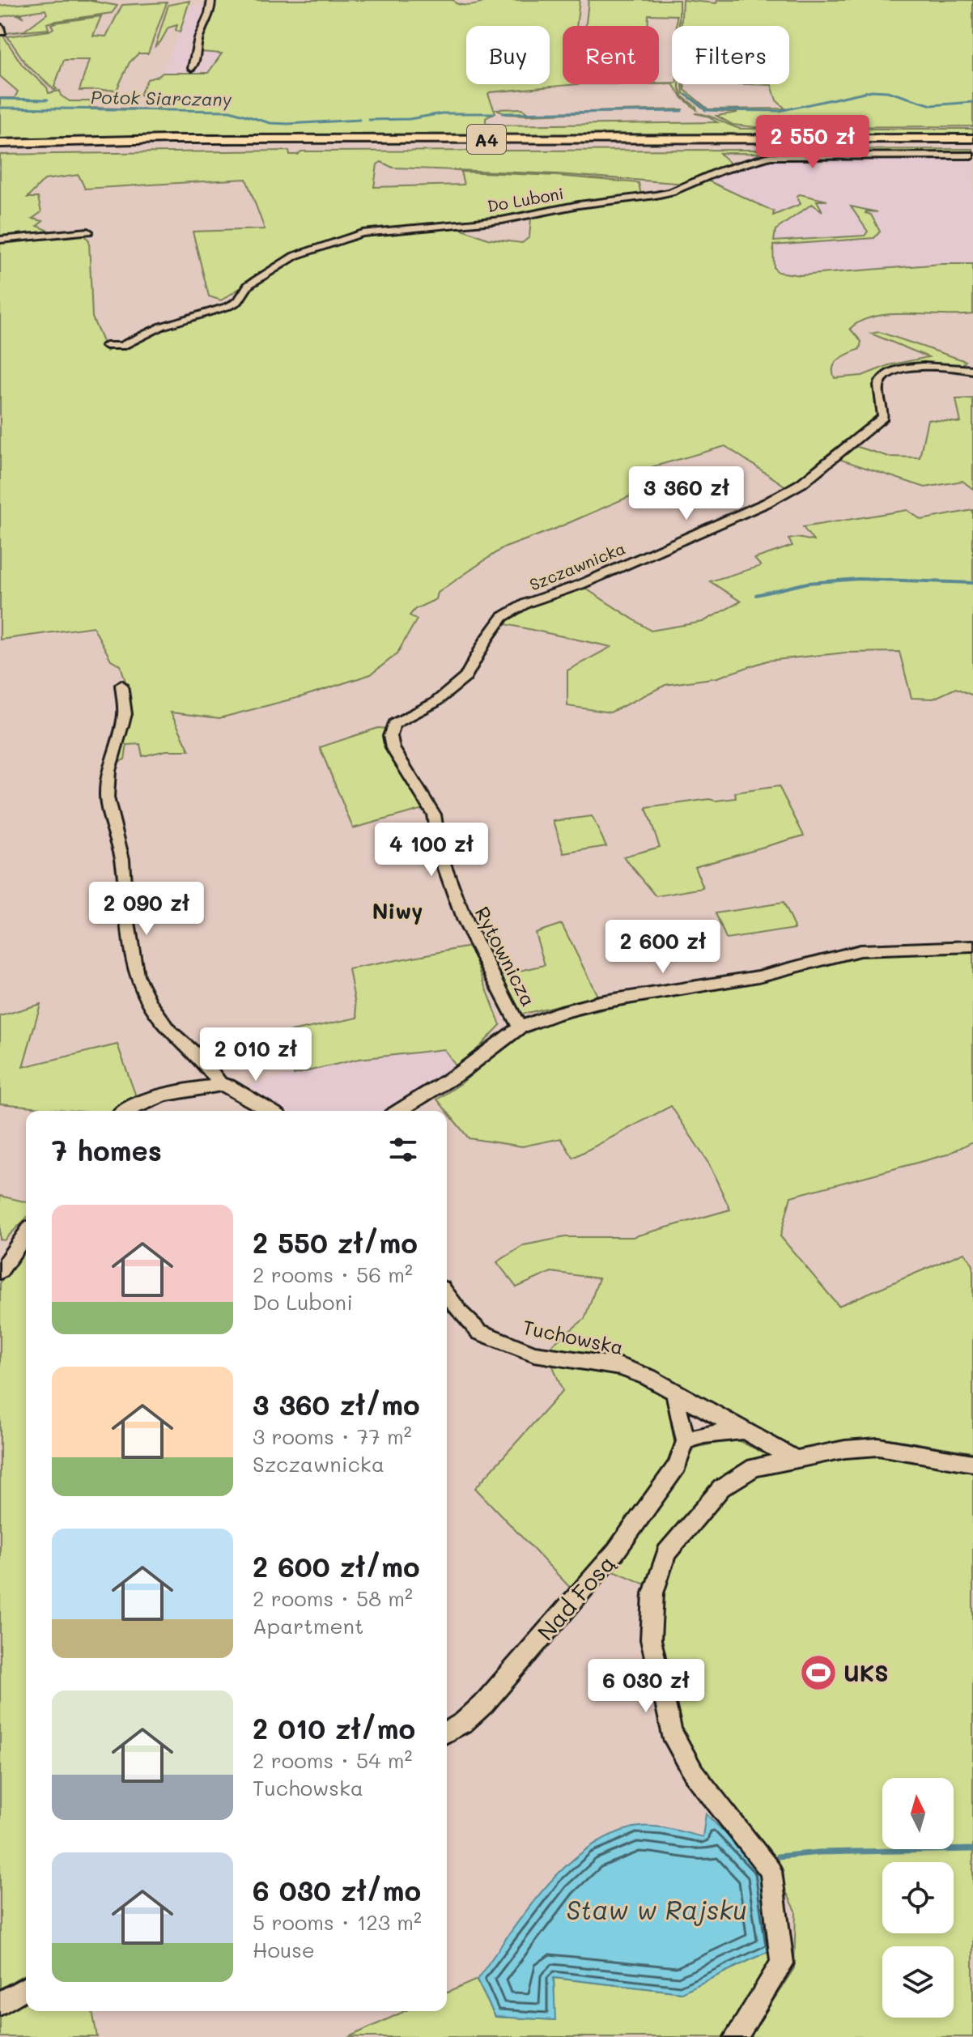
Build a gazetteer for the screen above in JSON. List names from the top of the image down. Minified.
{"streets":{"highway":["A4"],"street":["Do Luboni","Szczawnicka","Rytownicza","Tuchowska","Nad Fosą"]},"crossings":[["Szczawnicka","Rytownicza"]],"districts":["Niwy"],"water":["Potok Siarczany","Staw w Rajsku"],"places":{"sports":["UKS"]},"north":"top","page":{"chip":["Buy","Rent","Filters"],"price":["2 550 zł","3 360 zł","4 100 zł","2 090 zł","2 600 zł","2 010 zł","6 030 zł"],"heading":"7 homes","list":[{"name":"2 550 zł/mo","note":"2 rooms · 56 m² · Do Luboni"},{"name":"3 360 zł/mo","note":"3 rooms · 77 m² · Szczawnicka"},{"name":"2 600 zł/mo","note":"2 rooms · 58 m² · Apartment"},{"name":"2 010 zł/mo","note":"2 rooms · 54 m² · Tuchowska"},{"name":"6 030 zł/mo","note":"5 rooms · 123 m² · House"}]}}
